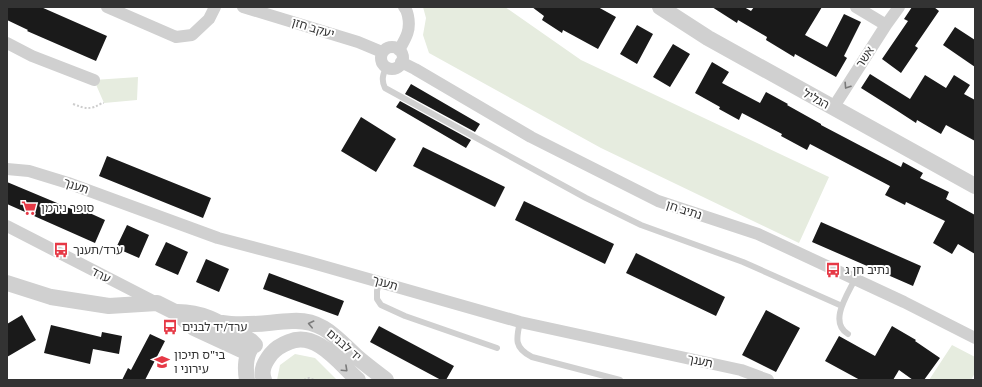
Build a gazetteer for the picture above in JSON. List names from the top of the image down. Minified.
{"streets":{"street":["יעקב חזן","אשר","הגליל","תענך","נתיב חן","ערד","יד לבנים"]},"crossings":[["יעקב חזן","נתיב חן"],["אשר","הגליל"],["ערד","יד לבנים"]],"one_way":["אשר"],"places":{"supermarket":["סופר נירמן"],"bus stop":["ערד/תענך","נתיב חן ג","ערד/יד לבנים"],"school or university":["בי\"ס תיכון עירוני ו"]}}
